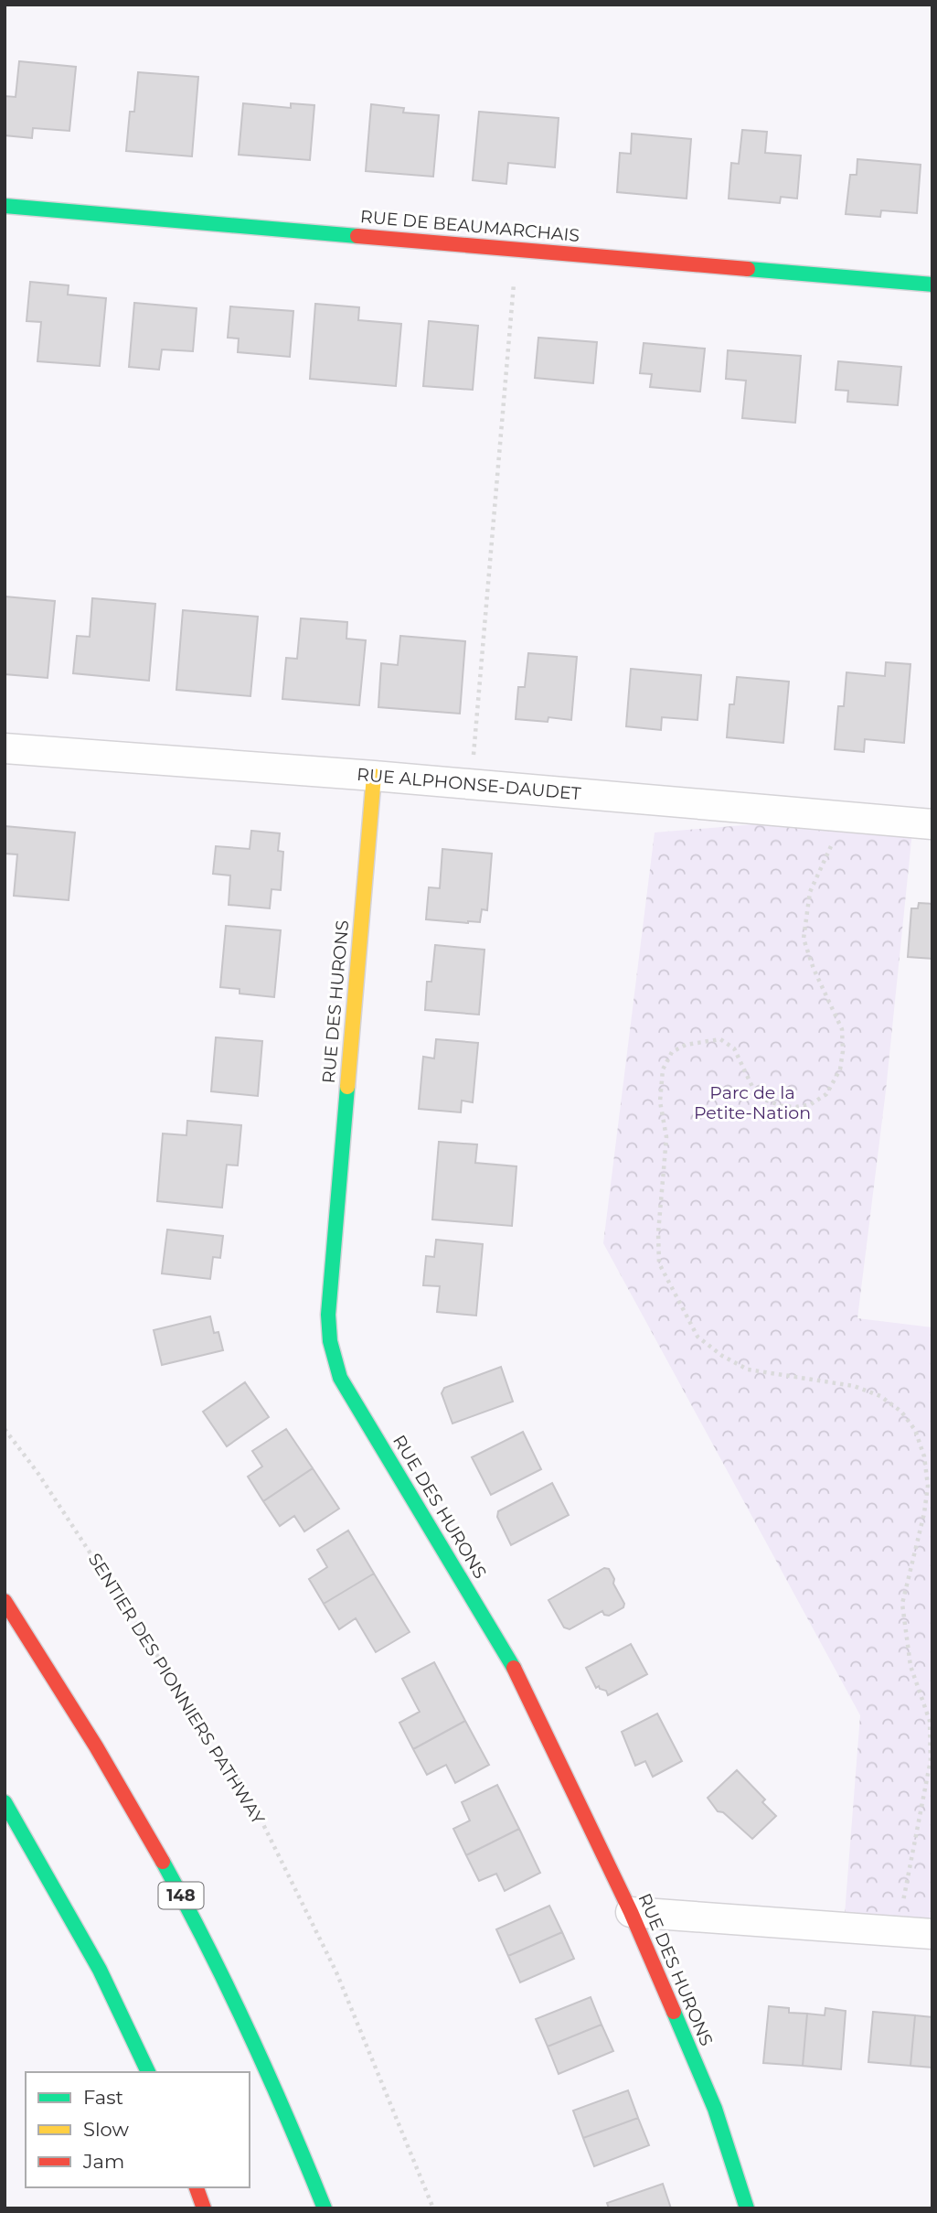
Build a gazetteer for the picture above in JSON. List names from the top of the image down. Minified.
{"streets":{"main road":["RUE DE BEAUMARCHAIS","RUE DES HURONS","148"],"street":["RUE ALPHONSE-DAUDET"],"path":["SENTIER DES PIONNIERS PATHWAY"]},"crossings":[["RUE ALPHONSE-DAUDET","RUE DES HURONS"]],"parks":["Parc de la Petite-Nation"],"legend":["Fast","Slow","Jam"]}
